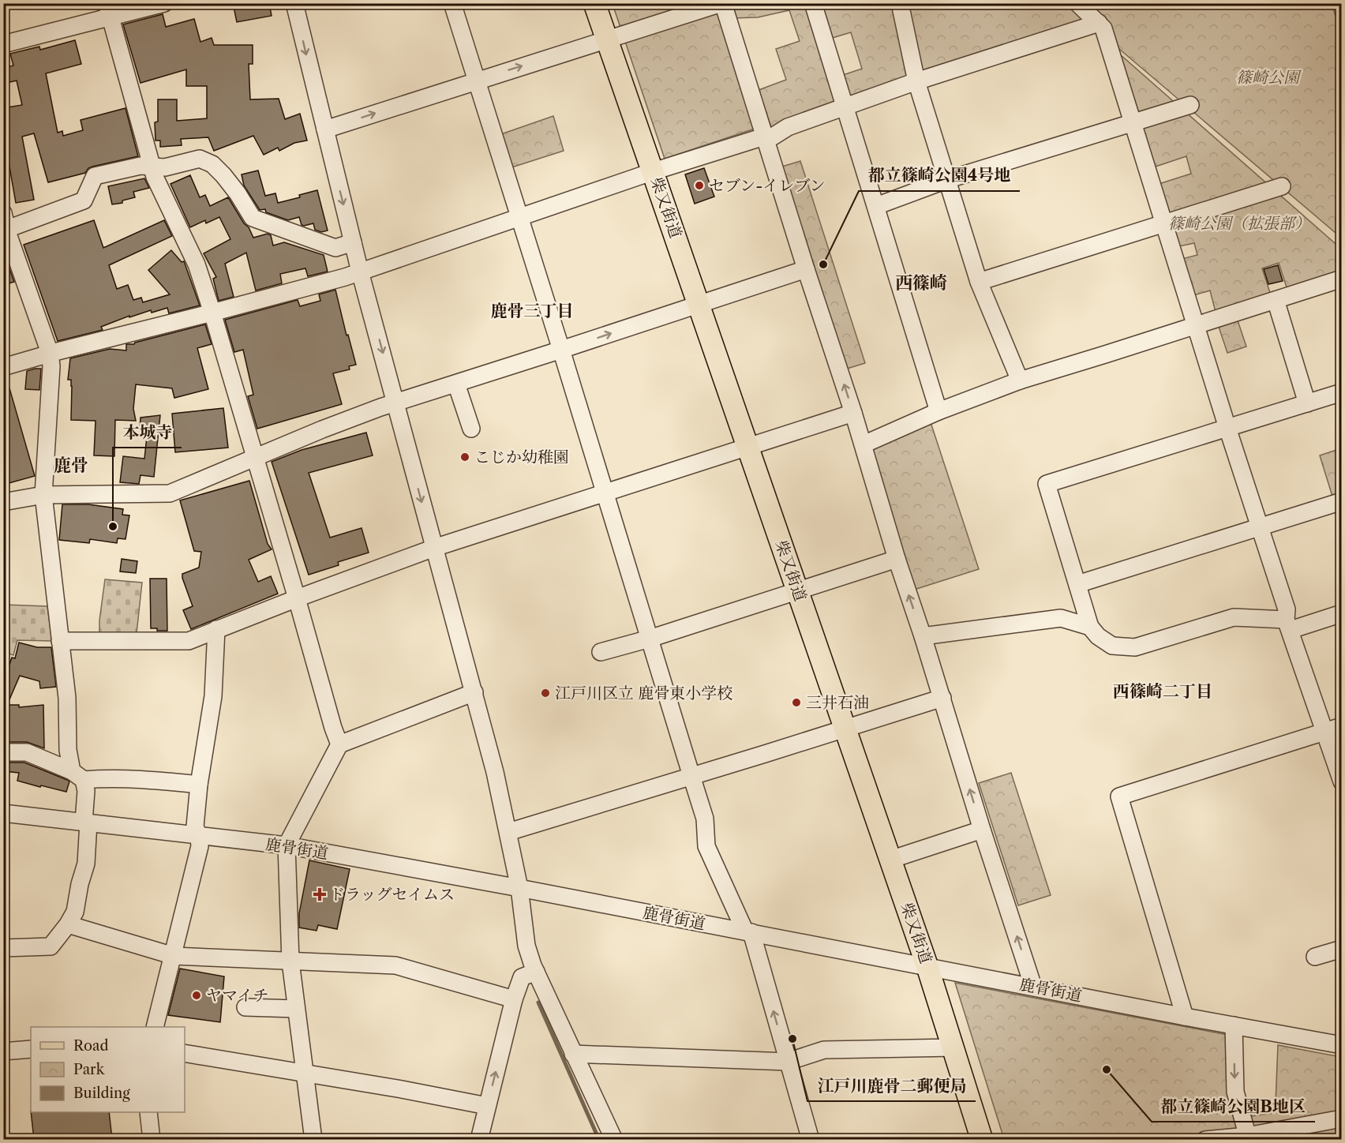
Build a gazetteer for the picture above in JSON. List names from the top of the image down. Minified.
{"streets":{"main road":["柴又街道"],"street":["鹿骨街道"]},"crossings":[["柴又街道","鹿骨街道"]],"districts":["西篠崎","鹿骨三丁目","鹿骨","西篠崎二丁目"],"parks":["篠崎公園","篠崎公園（拡張部）"],"places":{"other":["セブン-イレブン","都立篠崎公園4号地","こじか幼稚園","本城寺","江戸川区立 鹿骨東小学校","三井石油","ヤマイチ","江戸川鹿骨二郵便局","都立篠崎公園B地区"],"health":["ドラッグセイムス"]},"legend":["Road","Park","Building"]}
